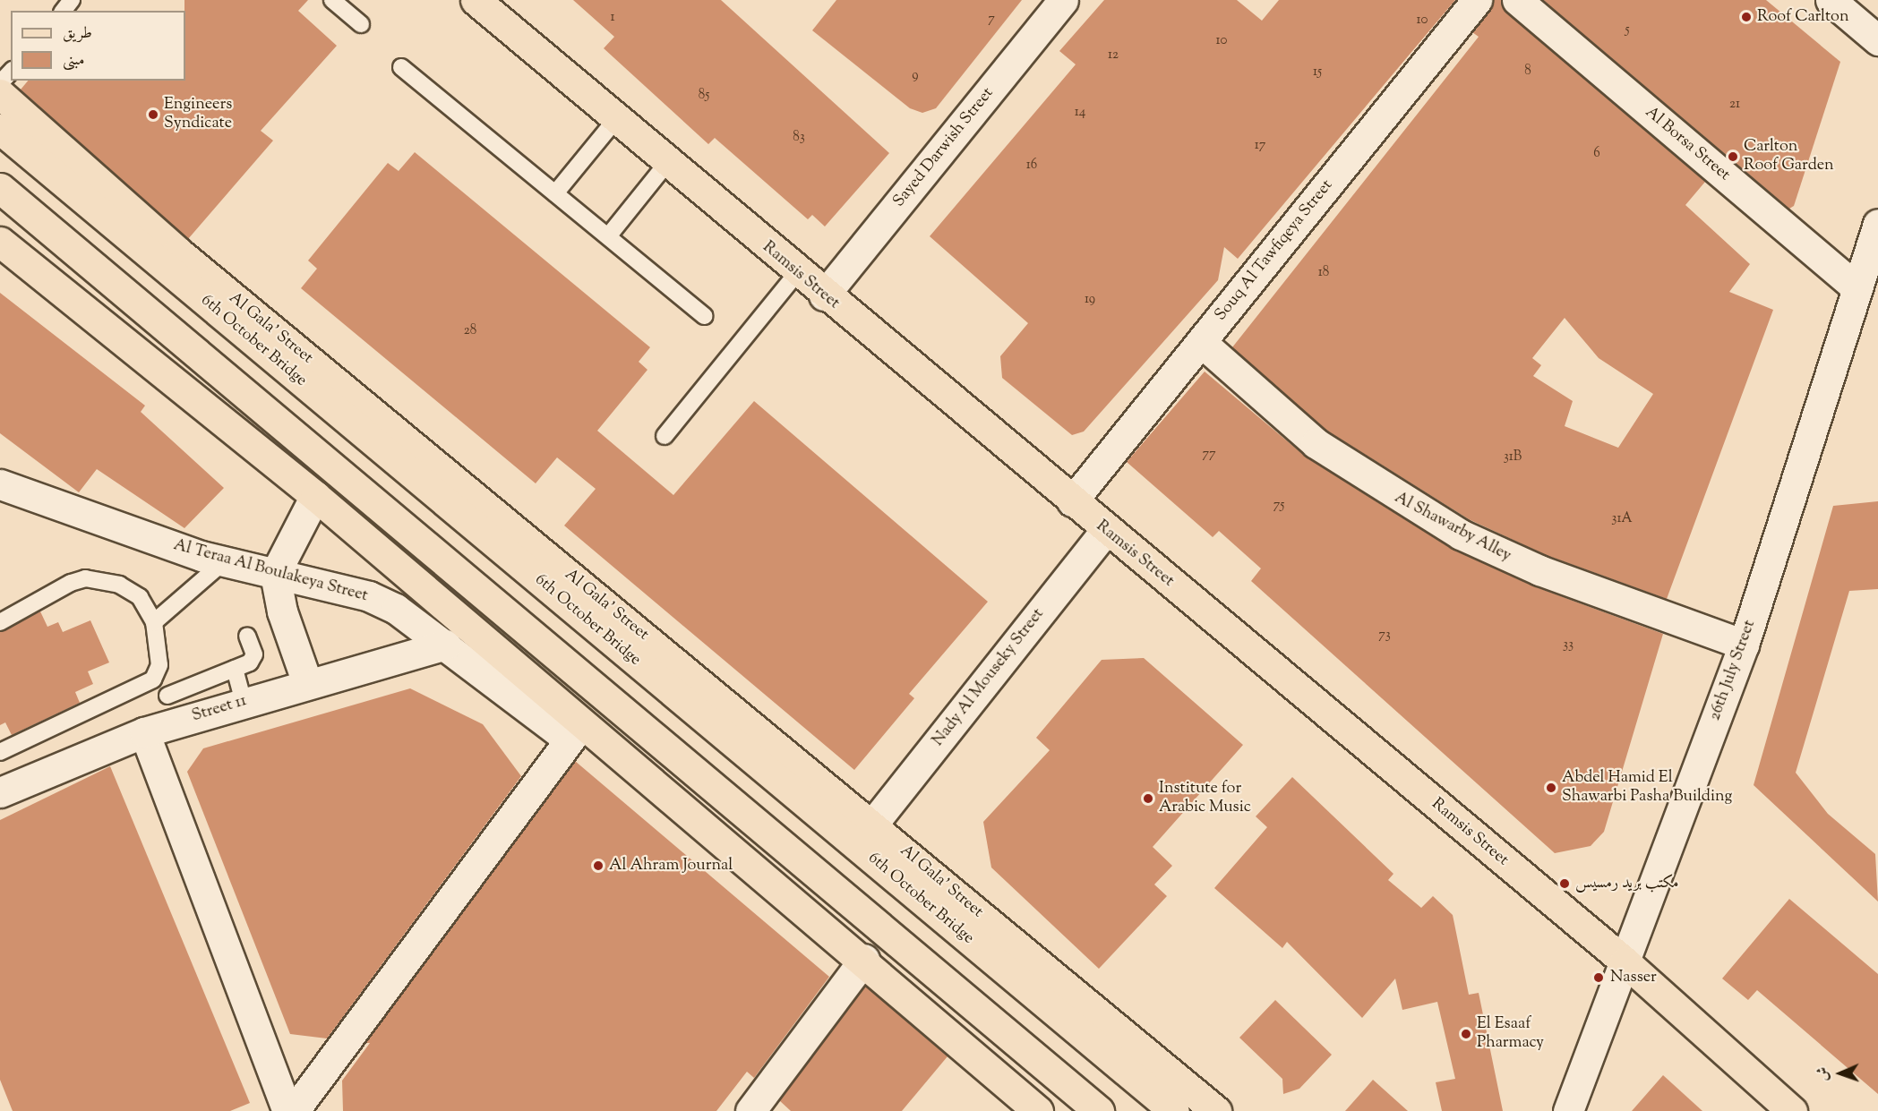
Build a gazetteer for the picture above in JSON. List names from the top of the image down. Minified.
{"streets":{"main road":["Ramsis Street","Al Gala' Street","6th October Bridge"],"street":["Al Borsa Street","Sayed Darwish Street","Souq Al Tawfiqeya Street","Al Shawarby Alley","Al Teraa Al Boulakeya Street","26th July Street","Nady Al Mouseky Street","Street 11"]},"crossings":[["Al Borsa Street","26th July Street"],["Sayed Darwish Street","Ramsis Street"],["Souq Al Tawfiqeya Street","Ramsis Street"],["Souq Al Tawfiqeya Street","Al Shawarby Alley"],["Ramsis Street","26th July Street"],["Ramsis Street","Nady Al Mouseky Street"],["Al Gala' Street","Nady Al Mouseky Street"],["Al Shawarby Alley","26th July Street"],["Al Teraa Al Boulakeya Street","Street 11"]],"places":["Roof Carlton","Engineers Syndicate","Carlton Roof Garden","Abdel Hamid El Shawarbi Pasha Building","Institute for Arabic Music","Al Ahram Journal","مكتب بريد رمسيس","Nasser","El Esaaf Pharmacy"],"house_numbers":["1","7","10","5","10","12","8","15","9","85","21","14","83","17","6","16","18","19","28","77","31B","75","31A","73","33"],"legend":["طريق","مبنى"],"north":"left"}
